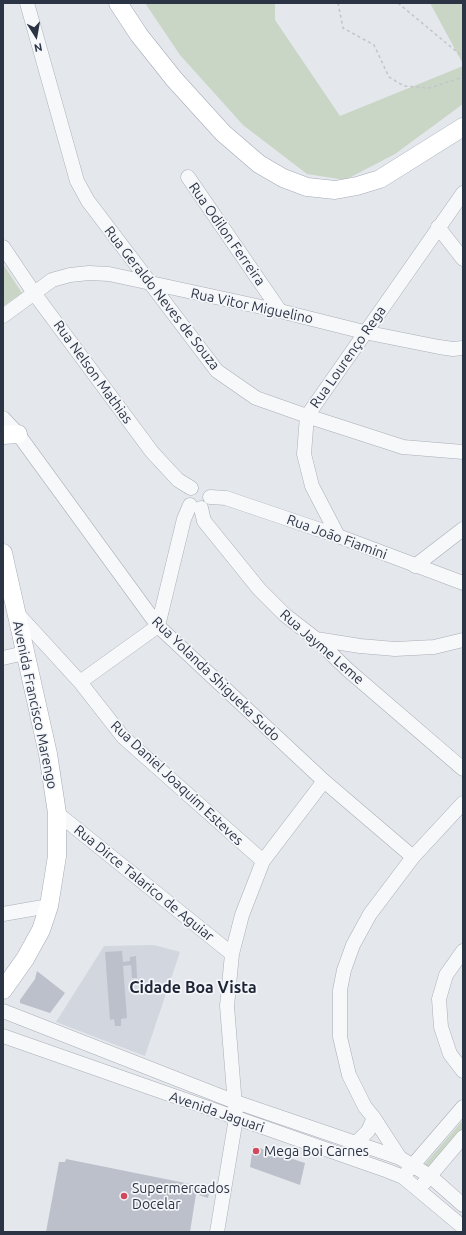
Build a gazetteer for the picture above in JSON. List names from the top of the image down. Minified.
{"streets":{"main road":["Avenida Francisco Marengo"],"street":["Rua Odilon Ferreira","Rua Geraldo Neves de Souza","Rua Vitor Miguelino","Rua Lourenço Rega","Rua Nelson Mathias","Rua João Fiamini","Rua Jayme Leme","Rua Yolanda Shigueka Sudo","Rua Daniel Joaquim Esteves","Rua Dirce Talarico de Aguiar","Avenida Jaguari"]},"crossings":[["Rua Odilon Ferreira","Rua Vitor Miguelino"],["Rua Geraldo Neves de Souza","Rua Vitor Miguelino"],["Rua Geraldo Neves de Souza","Rua Lourenço Rega"],["Rua Vitor Miguelino","Rua Lourenço Rega"],["Rua Vitor Miguelino","Rua Nelson Mathias"],["Rua Lourenço Rega","Rua João Fiamini"],["Rua João Fiamini","Rua Jayme Leme"],["Avenida Francisco Marengo","Rua Daniel Joaquim Esteves"],["Avenida Francisco Marengo","Rua Dirce Talarico de Aguiar"]],"districts":["Cidade Boa Vista"],"places":["Mega Boi Carnes","Supermercados Docelar"],"north":"bottom"}
